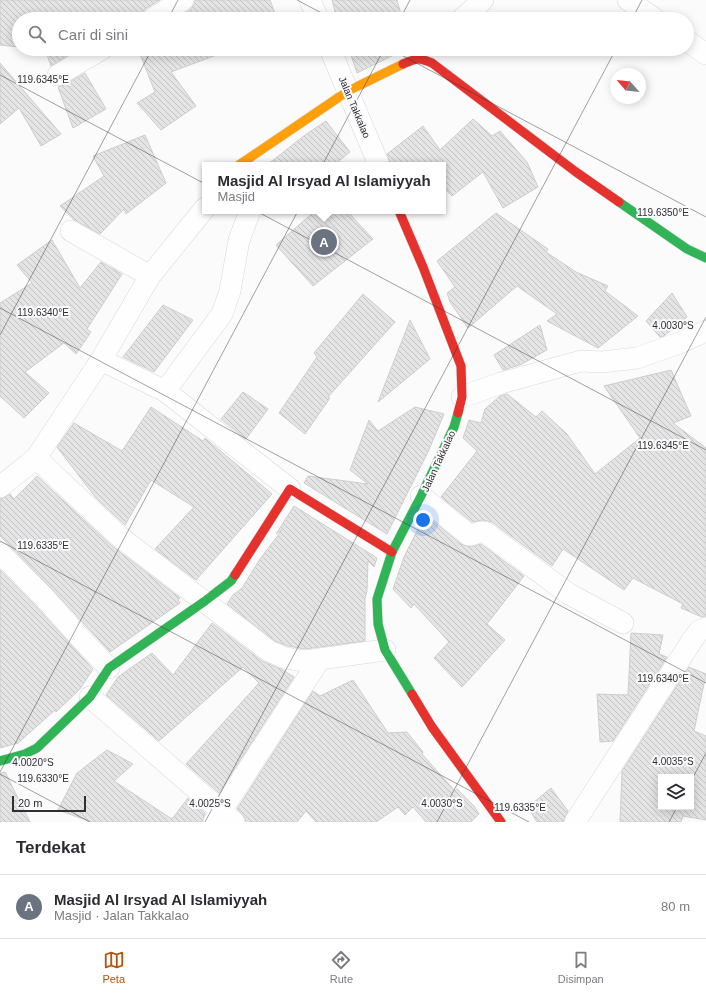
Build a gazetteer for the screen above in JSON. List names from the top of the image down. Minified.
{"streets":{"street":["Jalan Takkalao"]},"scale_bar":"20 m","north":"top left","page":{"search":"Cari di sini","popup":["Masjid Al Irsyad Al Islamiyyah","Masjid"],"pins":"A","scale":"20 m","heading":"Terdekat","list":[{"mark":"A","name":"Masjid Al Irsyad Al Islamiyyah","note":"Masjid · Jalan Takkalao","value":"80 m"}],"nav":["Peta","Rute","Disimpan"]},"coordinates":["119.6345°E","119.6350°E","119.6340°E","4.0030°S","119.6335°E","4.0035°S","4.0020°S","119.6330°E","4.0025°S"]}
